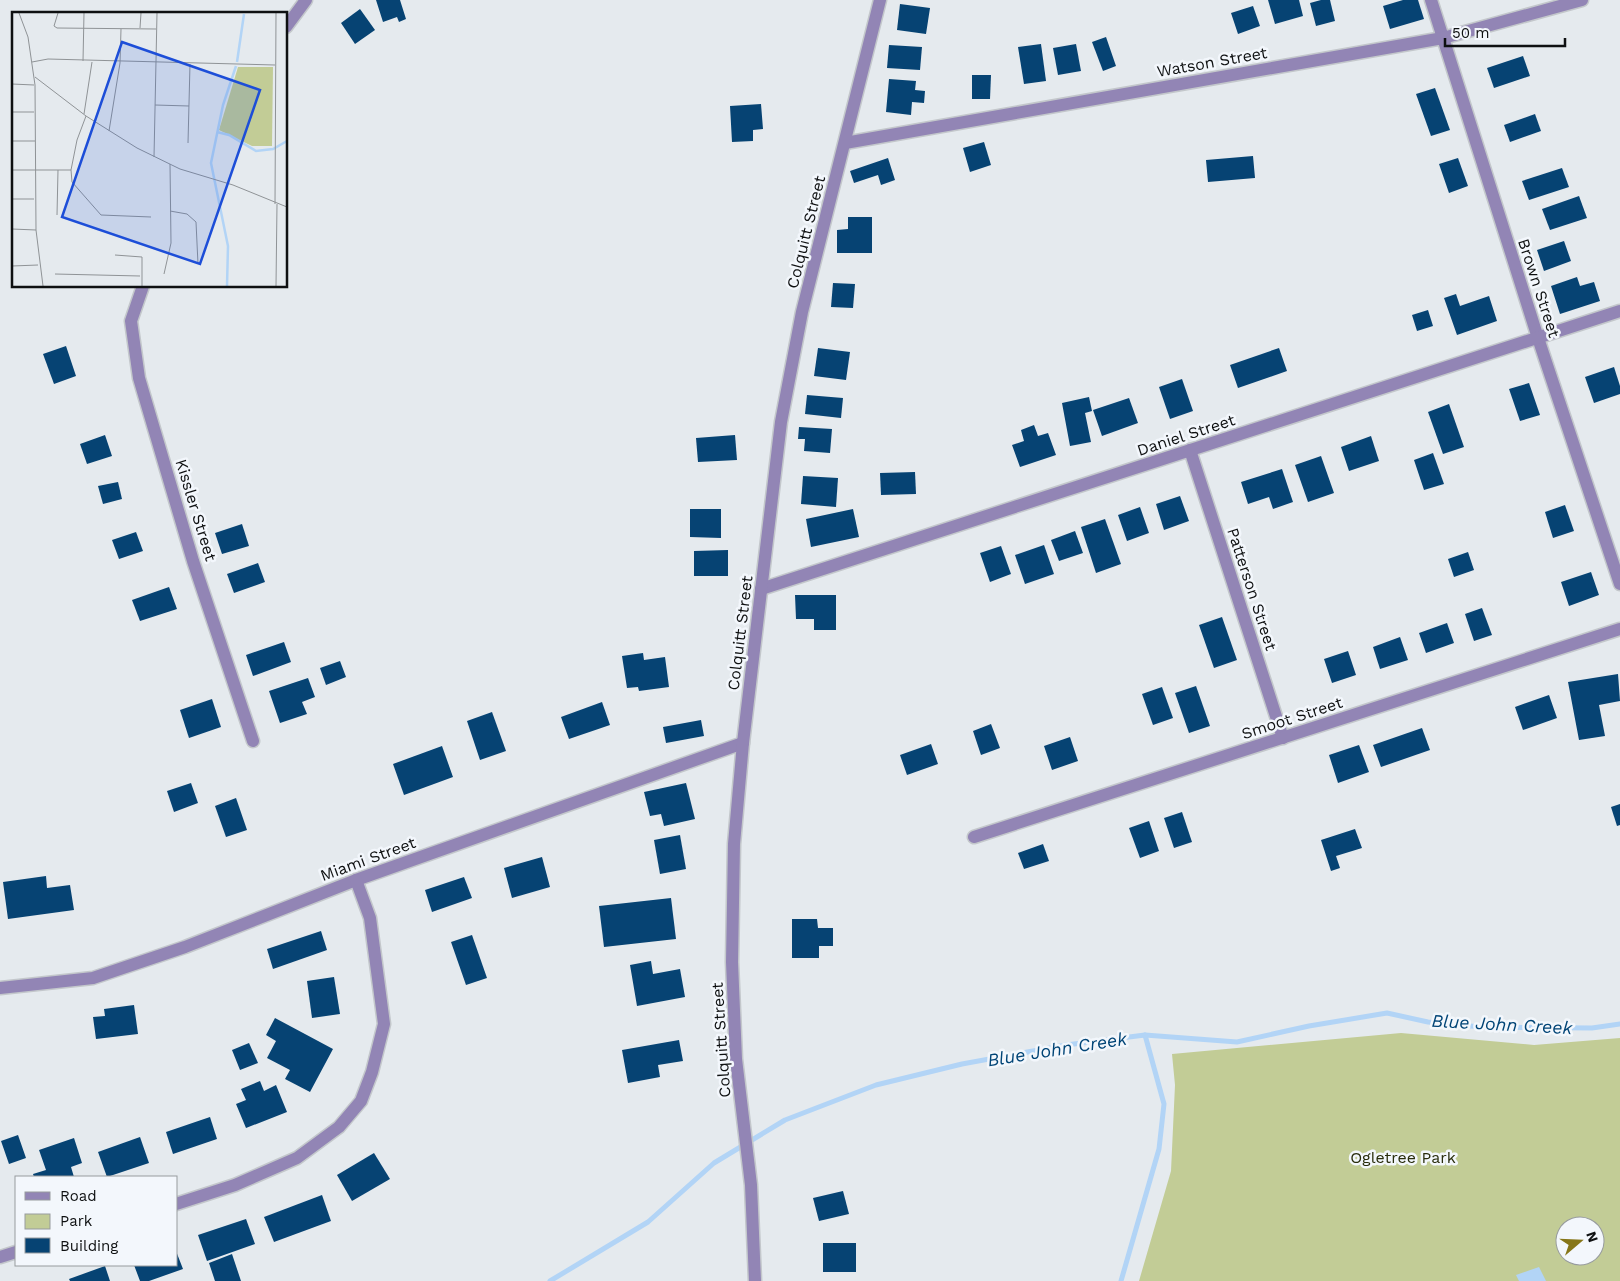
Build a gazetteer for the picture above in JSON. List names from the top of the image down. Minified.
{"streets":{"street":["Watson Street","Colquitt Street","Brown Street","Daniel Street","Kissler Street","Patterson Street","Smoot Street","Miami Street"]},"crossings":[["Watson Street","Colquitt Street"],["Watson Street","Brown Street"],["Colquitt Street","Daniel Street"],["Colquitt Street","Miami Street"],["Brown Street","Daniel Street"],["Daniel Street","Patterson Street"],["Patterson Street","Smoot Street"]],"water":["Blue John Creek"],"parks":["Ogletree Park"],"legend":["Road","Park","Building"],"scale_bar":"50 m","north":"right"}
